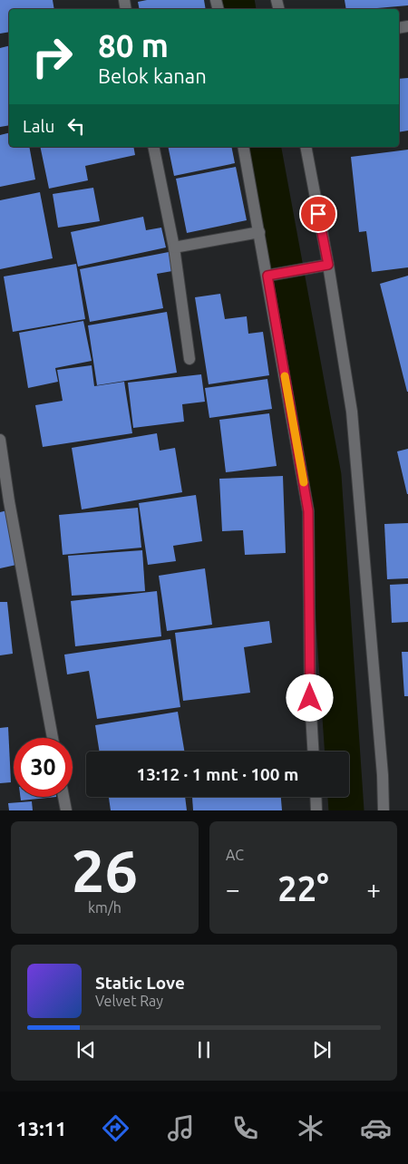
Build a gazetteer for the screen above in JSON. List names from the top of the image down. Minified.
{"page":{"turn":["80 m","Belok kanan"],"then":"Lalu","limit":"30","trip":"13:12 · 1 mnt · 100 m","tile":[["26","km/h"],"AC"],"heat":["−","22°","+"],"song":["Static Love","Velvet Ray"],"tabs":"13:11"}}
